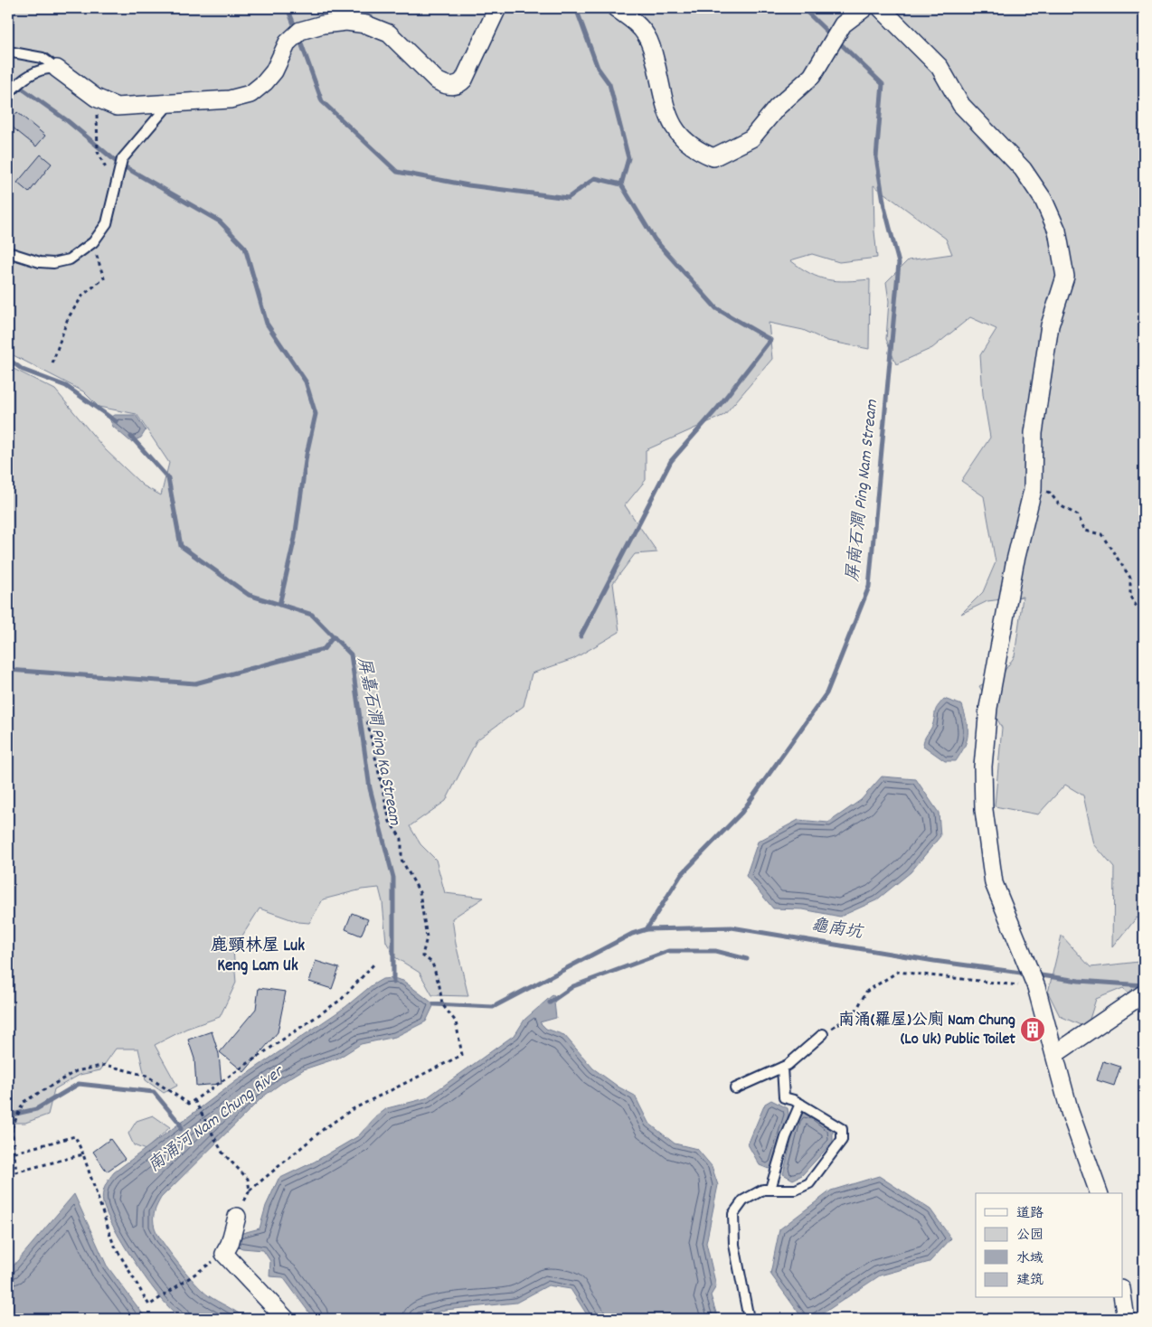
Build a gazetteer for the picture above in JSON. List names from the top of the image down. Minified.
{"districts":["鹿頸林屋 Luk Keng Lam Uk"],"water":["屏南石澗 Ping Nam Stream","屏嘉石澗 Ping Ka Stream","龜南坑","南涌河 Nam Chung River"],"places":{"building":["南涌(羅屋)公廁 Nam Chung (Lo Uk) Public Toilet"]},"legend":["道路","公园","水域","建筑"]}
